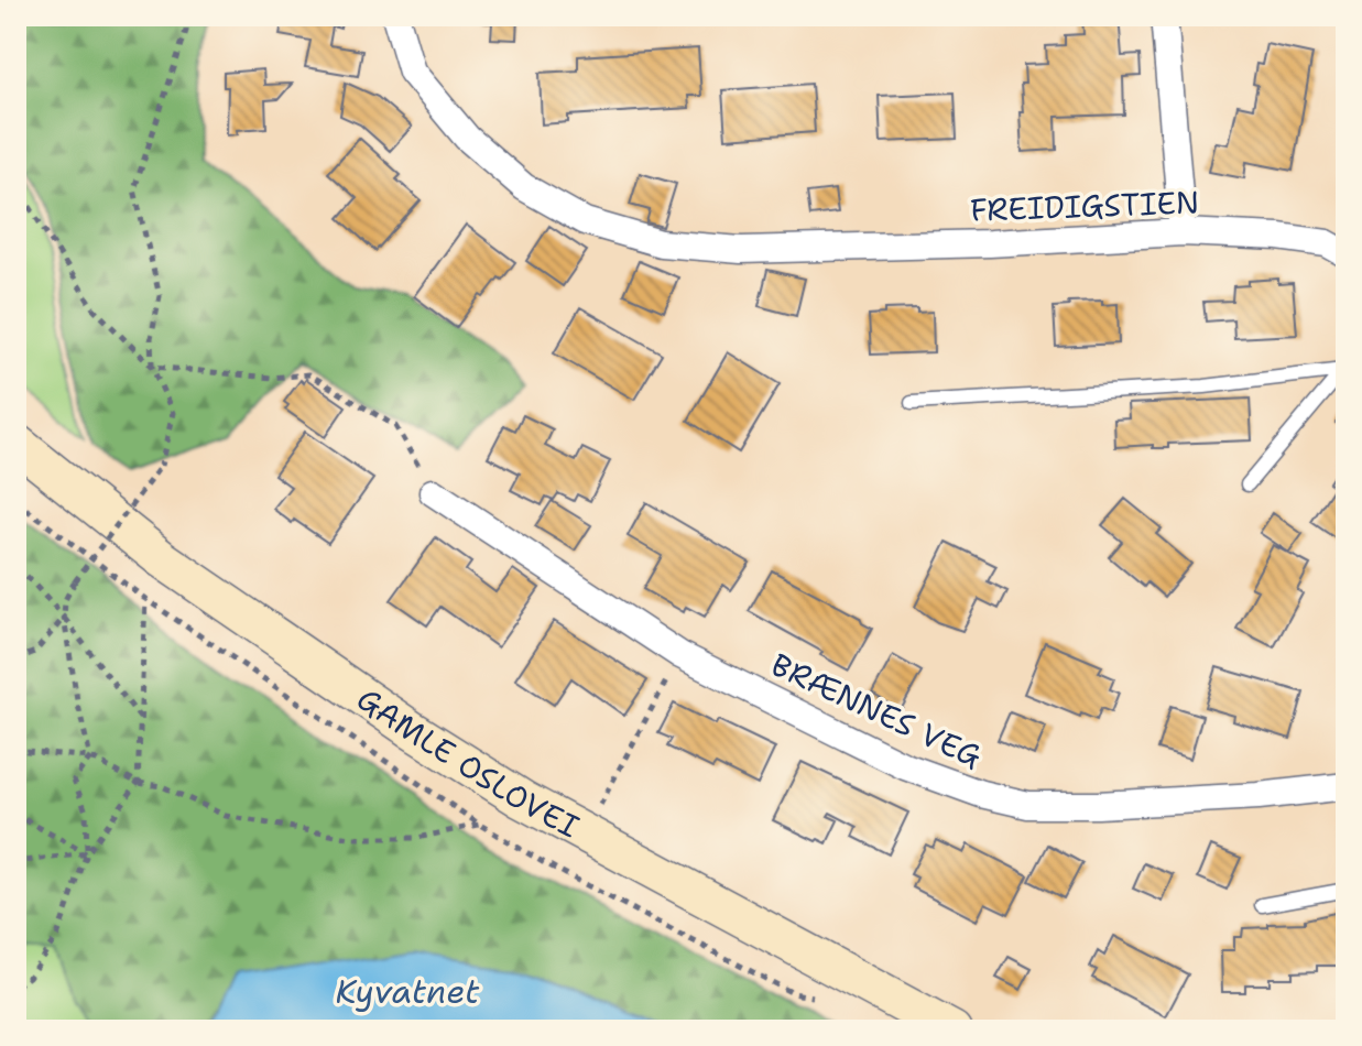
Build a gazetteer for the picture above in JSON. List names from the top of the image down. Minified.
{"streets":{"street":["FREIDIGSTIEN","BRÆNNES VEG","GAMLE OSLOVEI"]},"water":["Kyvatnet"]}
